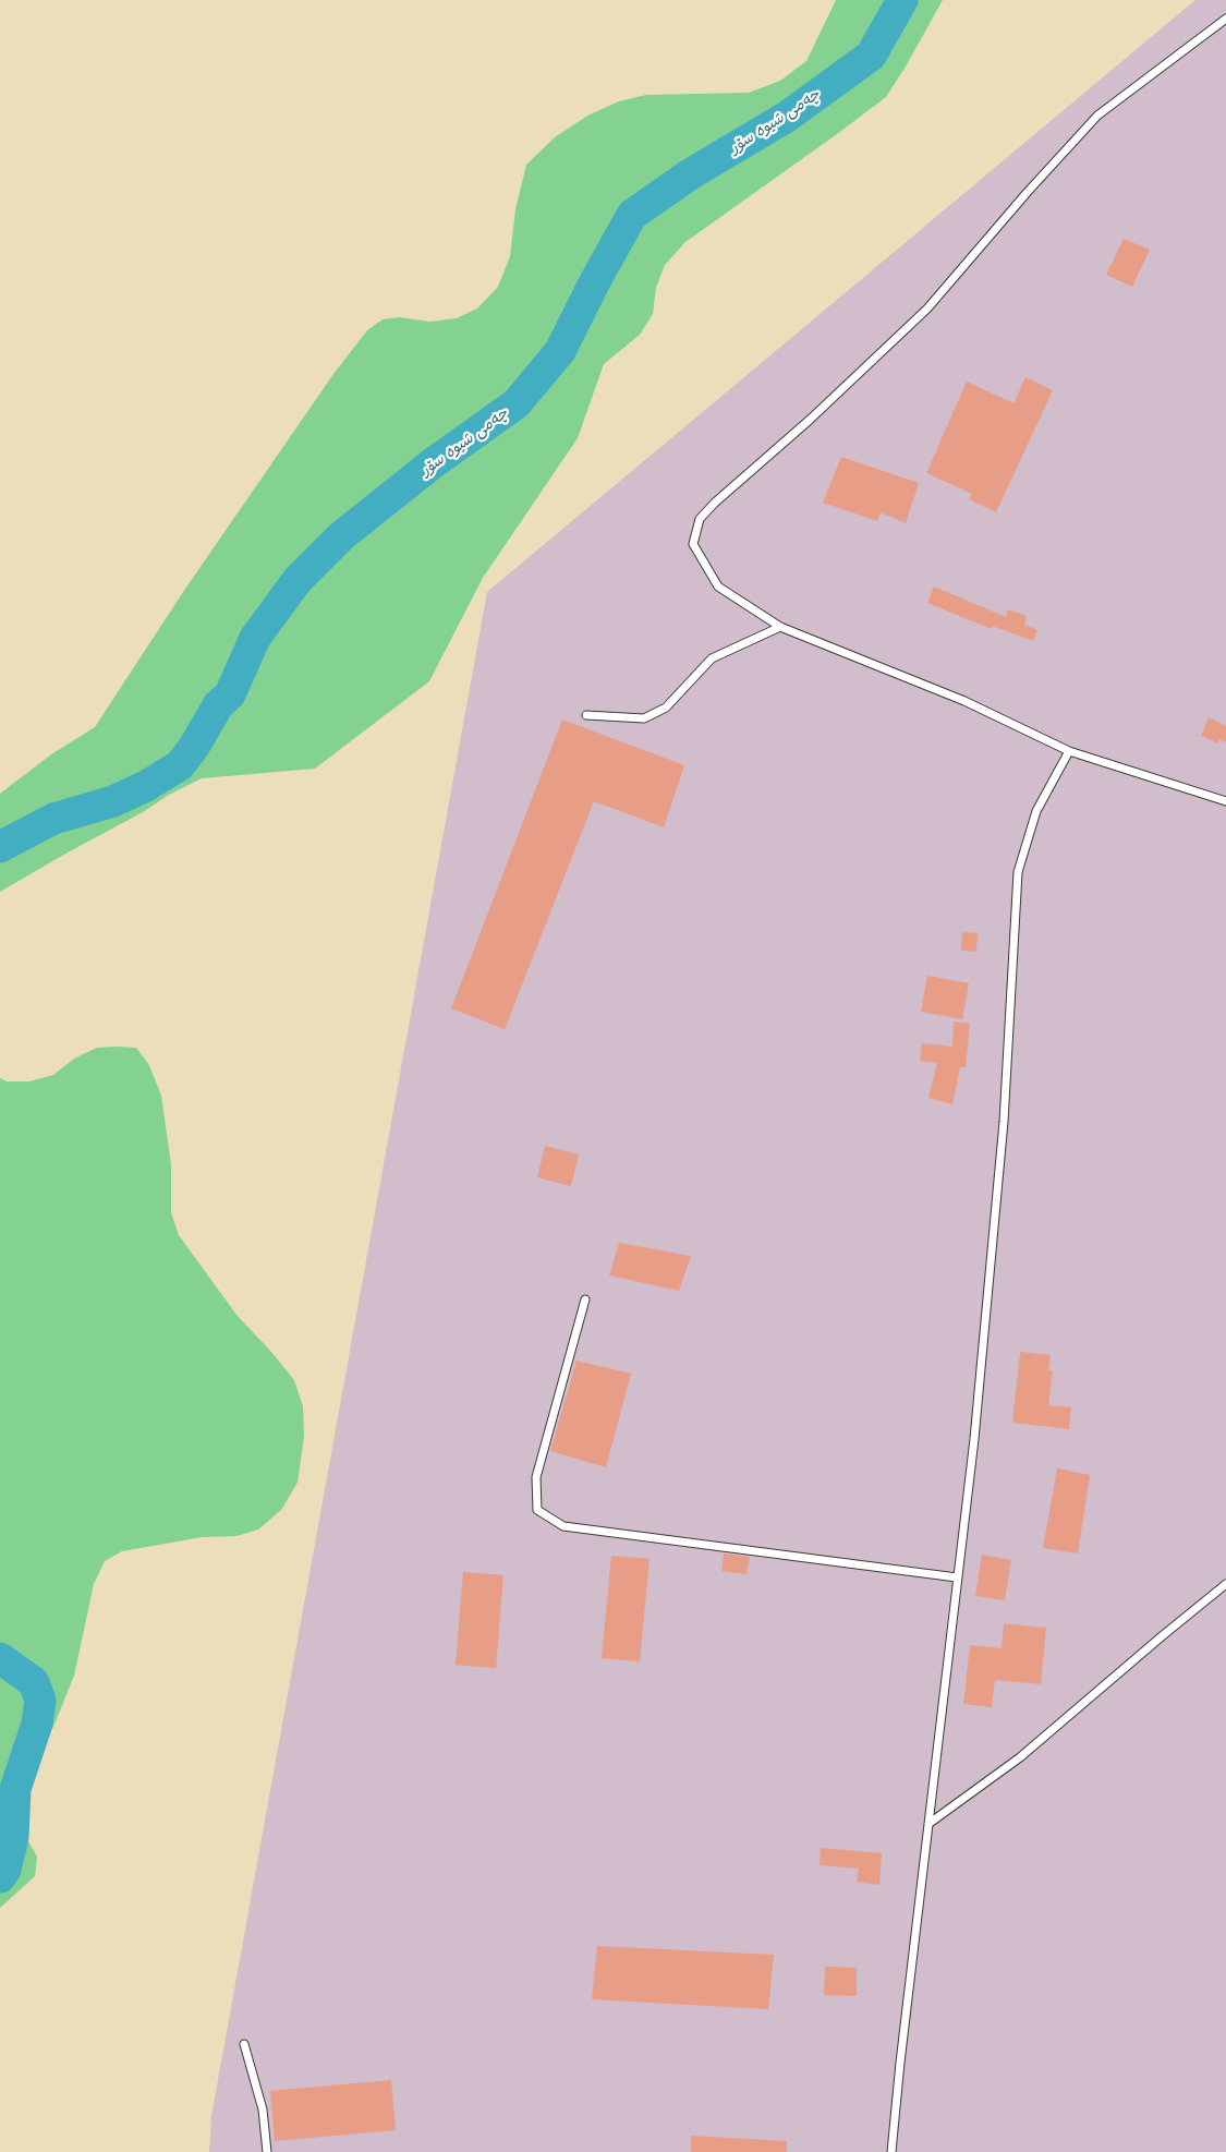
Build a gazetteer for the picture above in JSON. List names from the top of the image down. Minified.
{"water":["چەمی شیوە سۆر"]}
